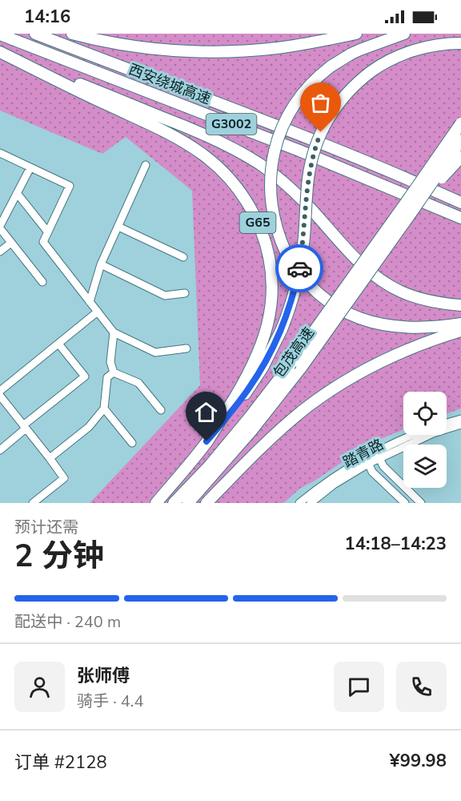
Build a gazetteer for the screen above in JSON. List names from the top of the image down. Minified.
{"streets":{"highway":["西安绕城高速","G3002","G65","包茂高速"],"street":["踏青路"]},"page":{"status":"14:16","heading":["2 分钟","预计还需","14:18–14:23"],"panel":["张师傅","骑手 · 4.4","订单 #2128","¥99.98"],"bar":"配送中 · 240 m"}}
